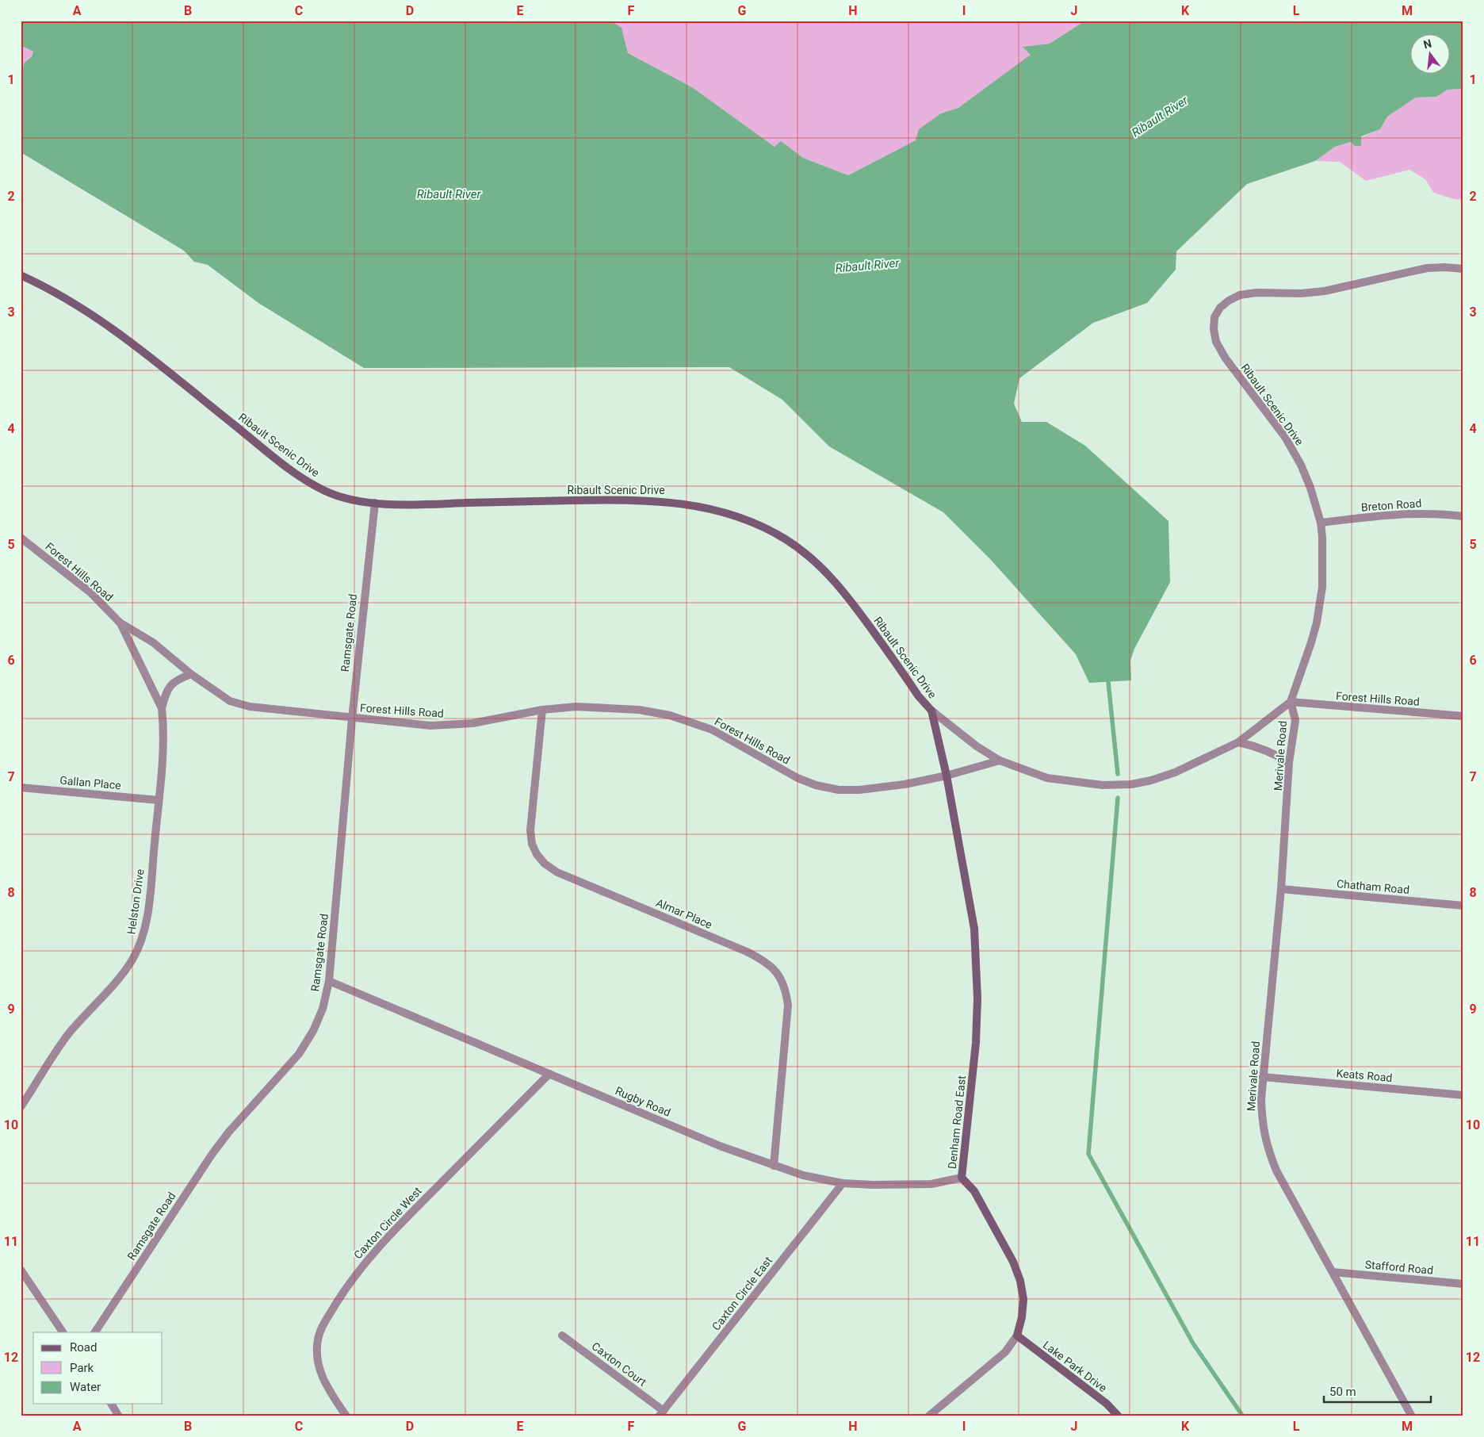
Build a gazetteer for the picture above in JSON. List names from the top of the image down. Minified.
{"streets":{"street":["Ribault Scenic Drive","Breton Road","Forest Hills Road","Ramsgate Road","Merivale Road","Gallan Place","Chatham Road","Helston Drive","Almar Place","Keats Road","Rugby Road","Denham Road East","Caxton Circle West","Stafford Road","Caxton Circle East","Caxton Court","Lake Park Drive"]},"crossings":[["Ribault Scenic Drive","Breton Road"],["Ribault Scenic Drive","Forest Hills Road"],["Ribault Scenic Drive","Ramsgate Road"],["Ribault Scenic Drive","Merivale Road"],["Ribault Scenic Drive","Denham Road East"],["Forest Hills Road","Ramsgate Road"],["Forest Hills Road","Merivale Road"],["Forest Hills Road","Helston Drive"],["Forest Hills Road","Almar Place"],["Forest Hills Road","Denham Road East"],["Ramsgate Road","Rugby Road"],["Merivale Road","Chatham Road"],["Merivale Road","Keats Road"],["Merivale Road","Stafford Road"],["Gallan Place","Helston Drive"],["Almar Place","Rugby Road"],["Rugby Road","Denham Road East"],["Rugby Road","Caxton Circle West"],["Rugby Road","Caxton Circle East"],["Denham Road East","Lake Park Drive"],["Caxton Circle East","Caxton Court"]],"water":["Ribault River"],"legend":["Road","Park","Water"],"scale_bar":"50 m","north":"top","grid":{"columns":["A","B","C","D","E","F","G","H","I","J","K","L","M"],"rows":["1","2","3","4","5","6","7","8","9","10","11","12"]}}
